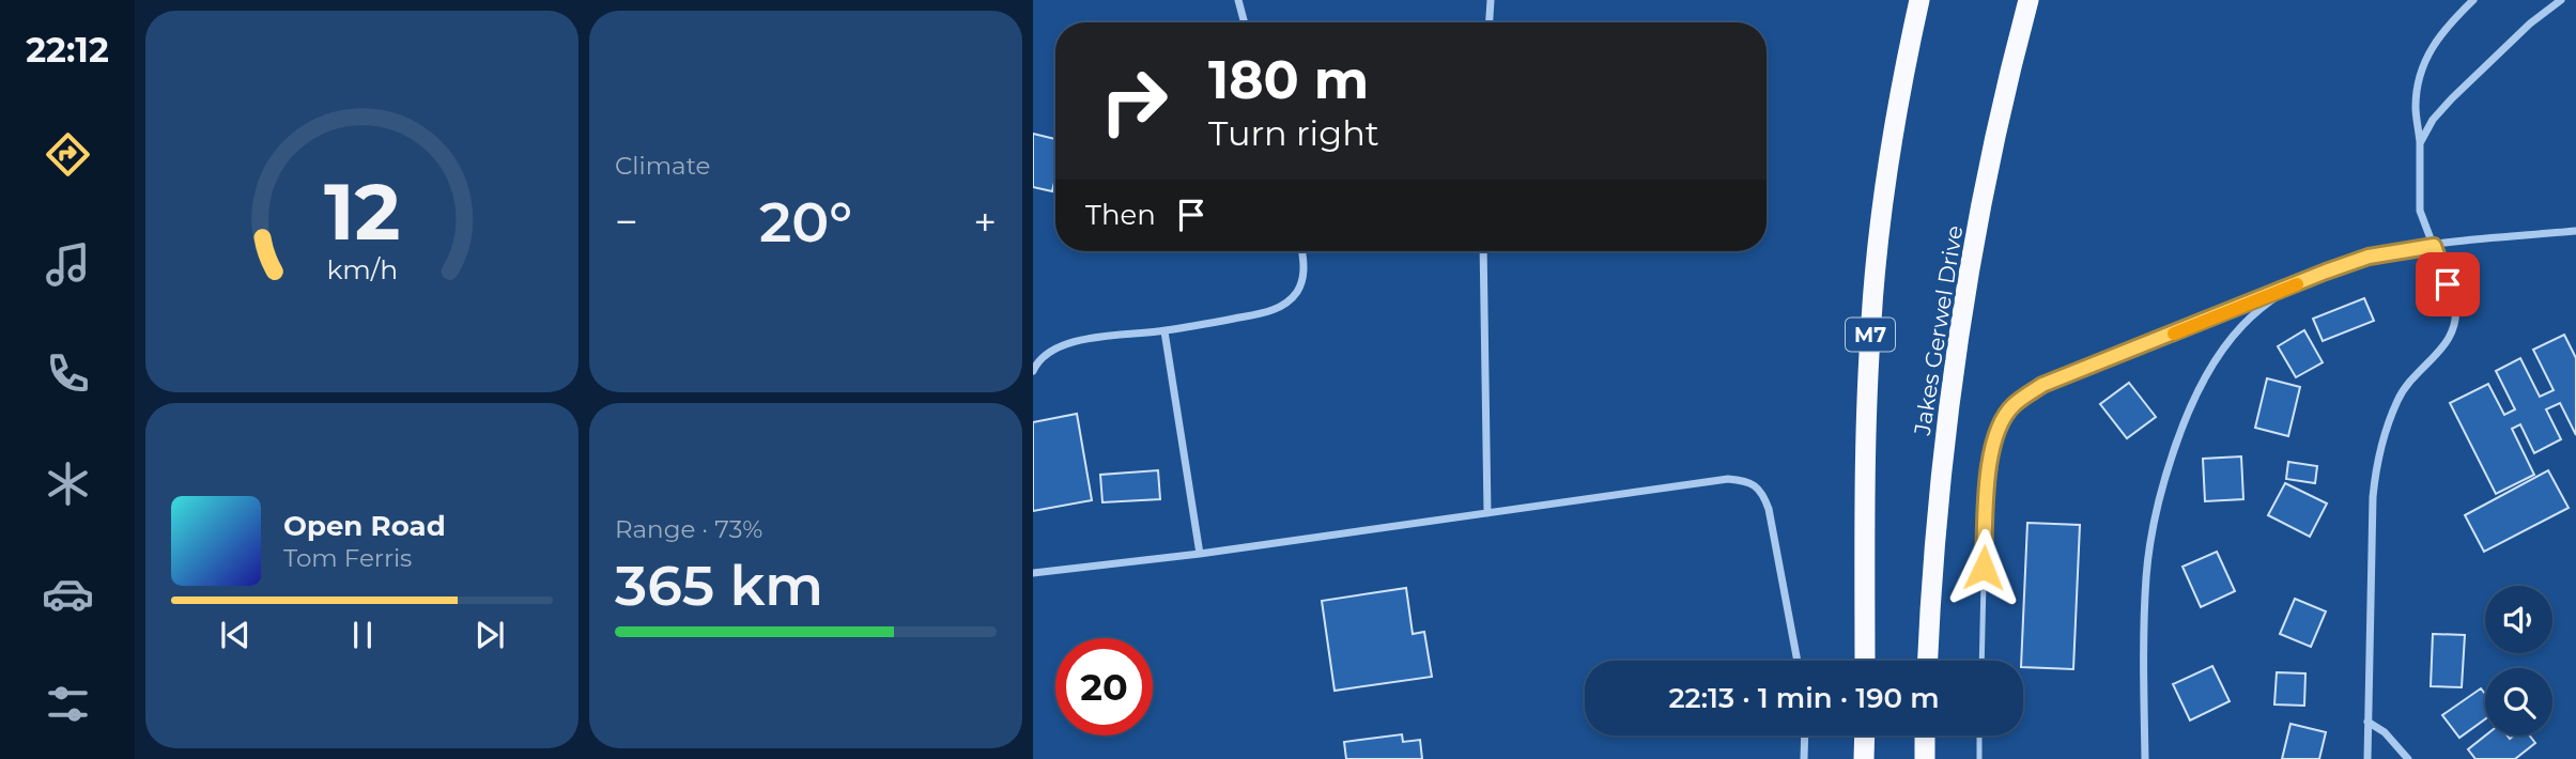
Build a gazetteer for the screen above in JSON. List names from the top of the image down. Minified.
{"streets":{"highway":["Jakes Gerwel Drive","M7"]},"page":{"tabs":"22:12","tile":["Climate",["Range · 73%","365 km"]],"turn":["180 m","Turn right"],"then":"Then","heat":["−","20°","+"],"song":["Open Road","Tom Ferris"],"limit":"20","trip":"22:13 · 1 min · 190 m","gauge":["12","km/h"]}}
